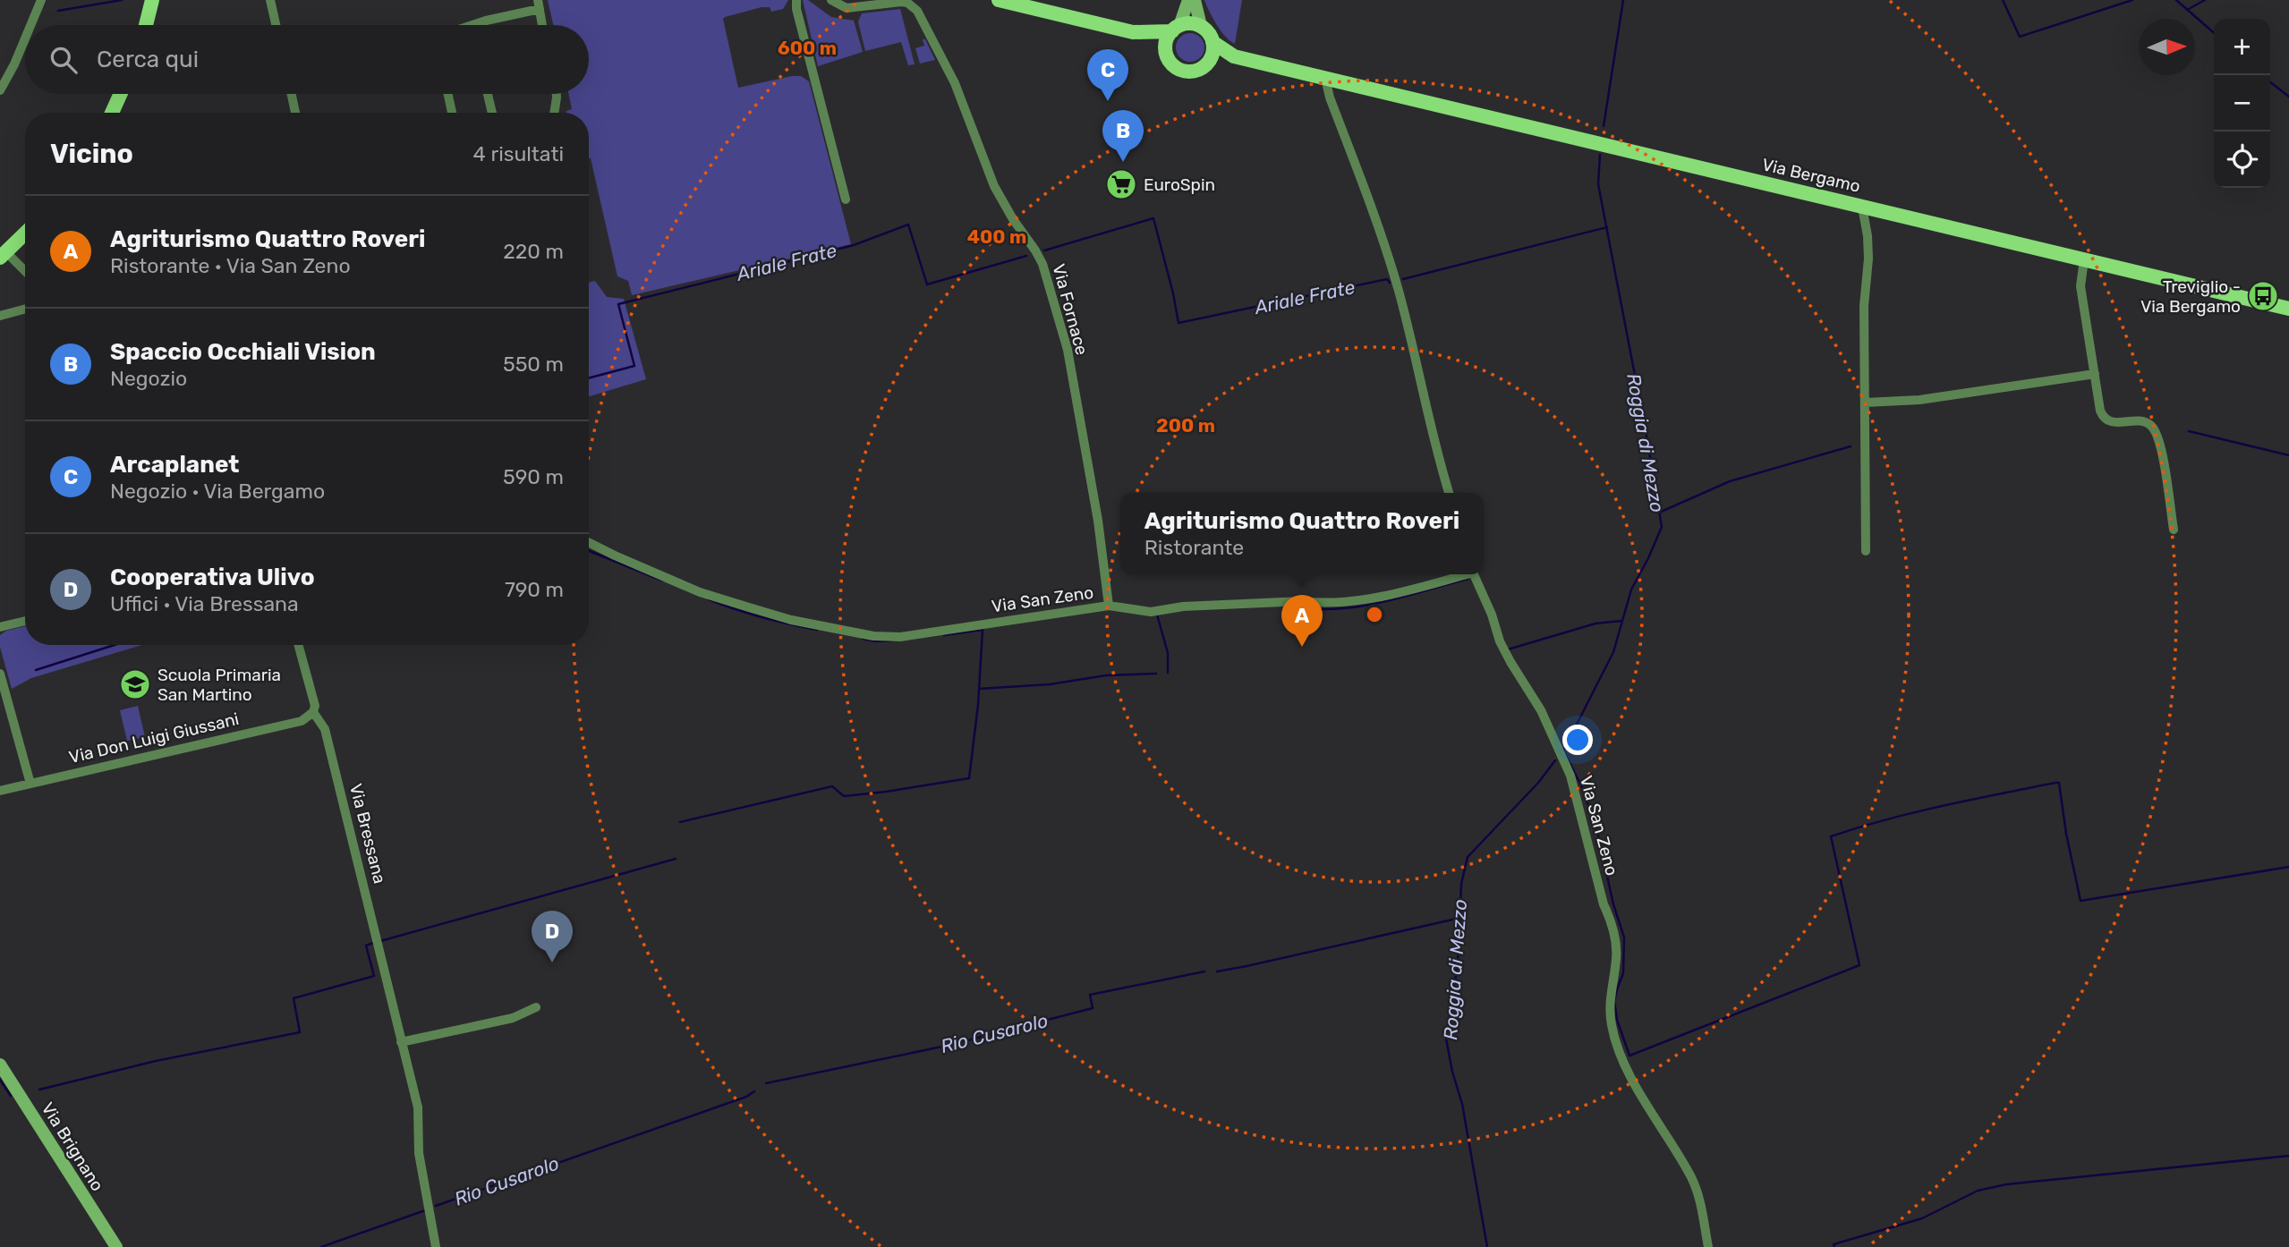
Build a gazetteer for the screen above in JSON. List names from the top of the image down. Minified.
{"streets":{"main road":["Via Bergamo"],"street":["Via Fornace","Via San Zeno","Via Don Luigi Giussani","Via Bressana","Via Brignano"]},"crossings":[["Via Fornace","Via San Zeno"],["Via Don Luigi Giussani","Via Bressana"]],"water":["Ariale Frate","Roggia di Mezzo","Rio Cusarolo"],"places":{"supermarket":["EuroSpin"],"bus stop":["Treviglio - Via Bergamo"],"school or university":["Scuola Primaria San Martino"]},"north":"right","page":{"map_buttons":["+","−"],"search":"Cerca qui","pins":["C","B","A","D"],"heading":["Vicino","4 risultati"],"list":[{"mark":"A","name":"Agriturismo Quattro Roveri","note":"Ristorante · Via San Zeno","value":"220 m"},{"mark":"B","name":"Spaccio Occhiali Vision","note":"Negozio","value":"550 m"},{"mark":"C","name":"Arcaplanet","note":"Negozio · Via Bergamo","value":"590 m"},{"mark":"D","name":"Cooperativa Ulivo","note":"Uffici · Via Bressana","value":"790 m"}],"popup":["Agriturismo Quattro Roveri","Ristorante"]},"rings":["600 m","400 m","200 m"]}
